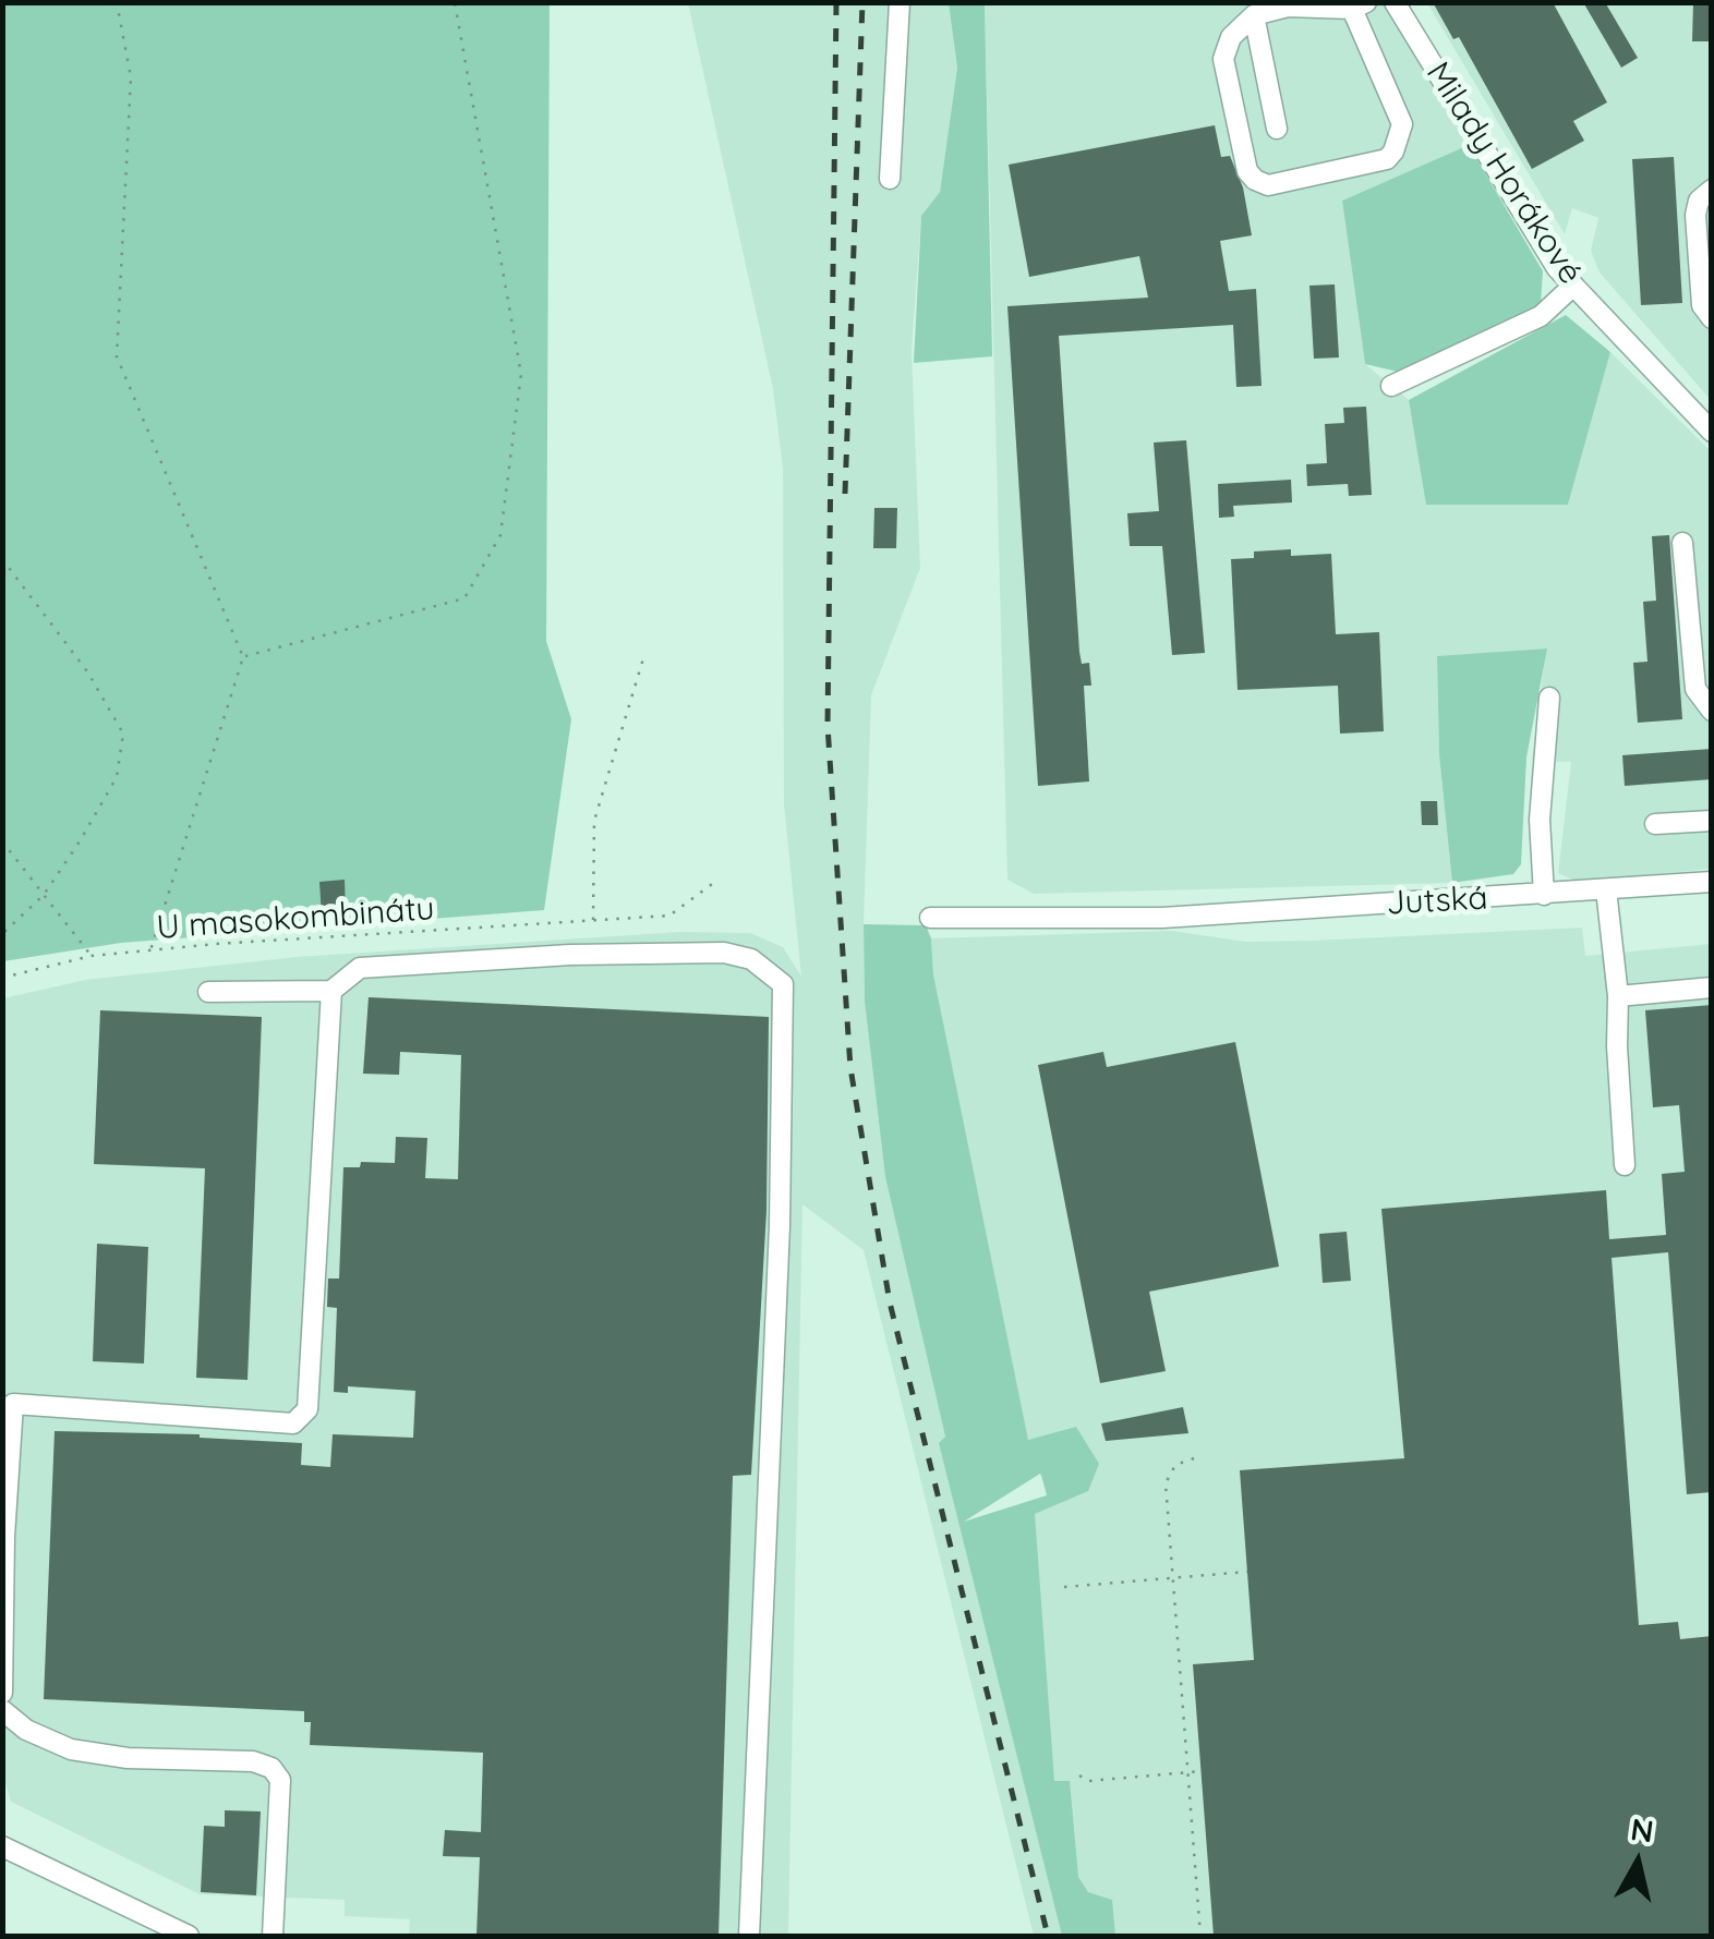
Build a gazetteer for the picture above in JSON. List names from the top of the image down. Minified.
{"streets":{"street":["Milady Horákové","Jutská"],"path":["U masokombinátu"]},"north":"top"}
